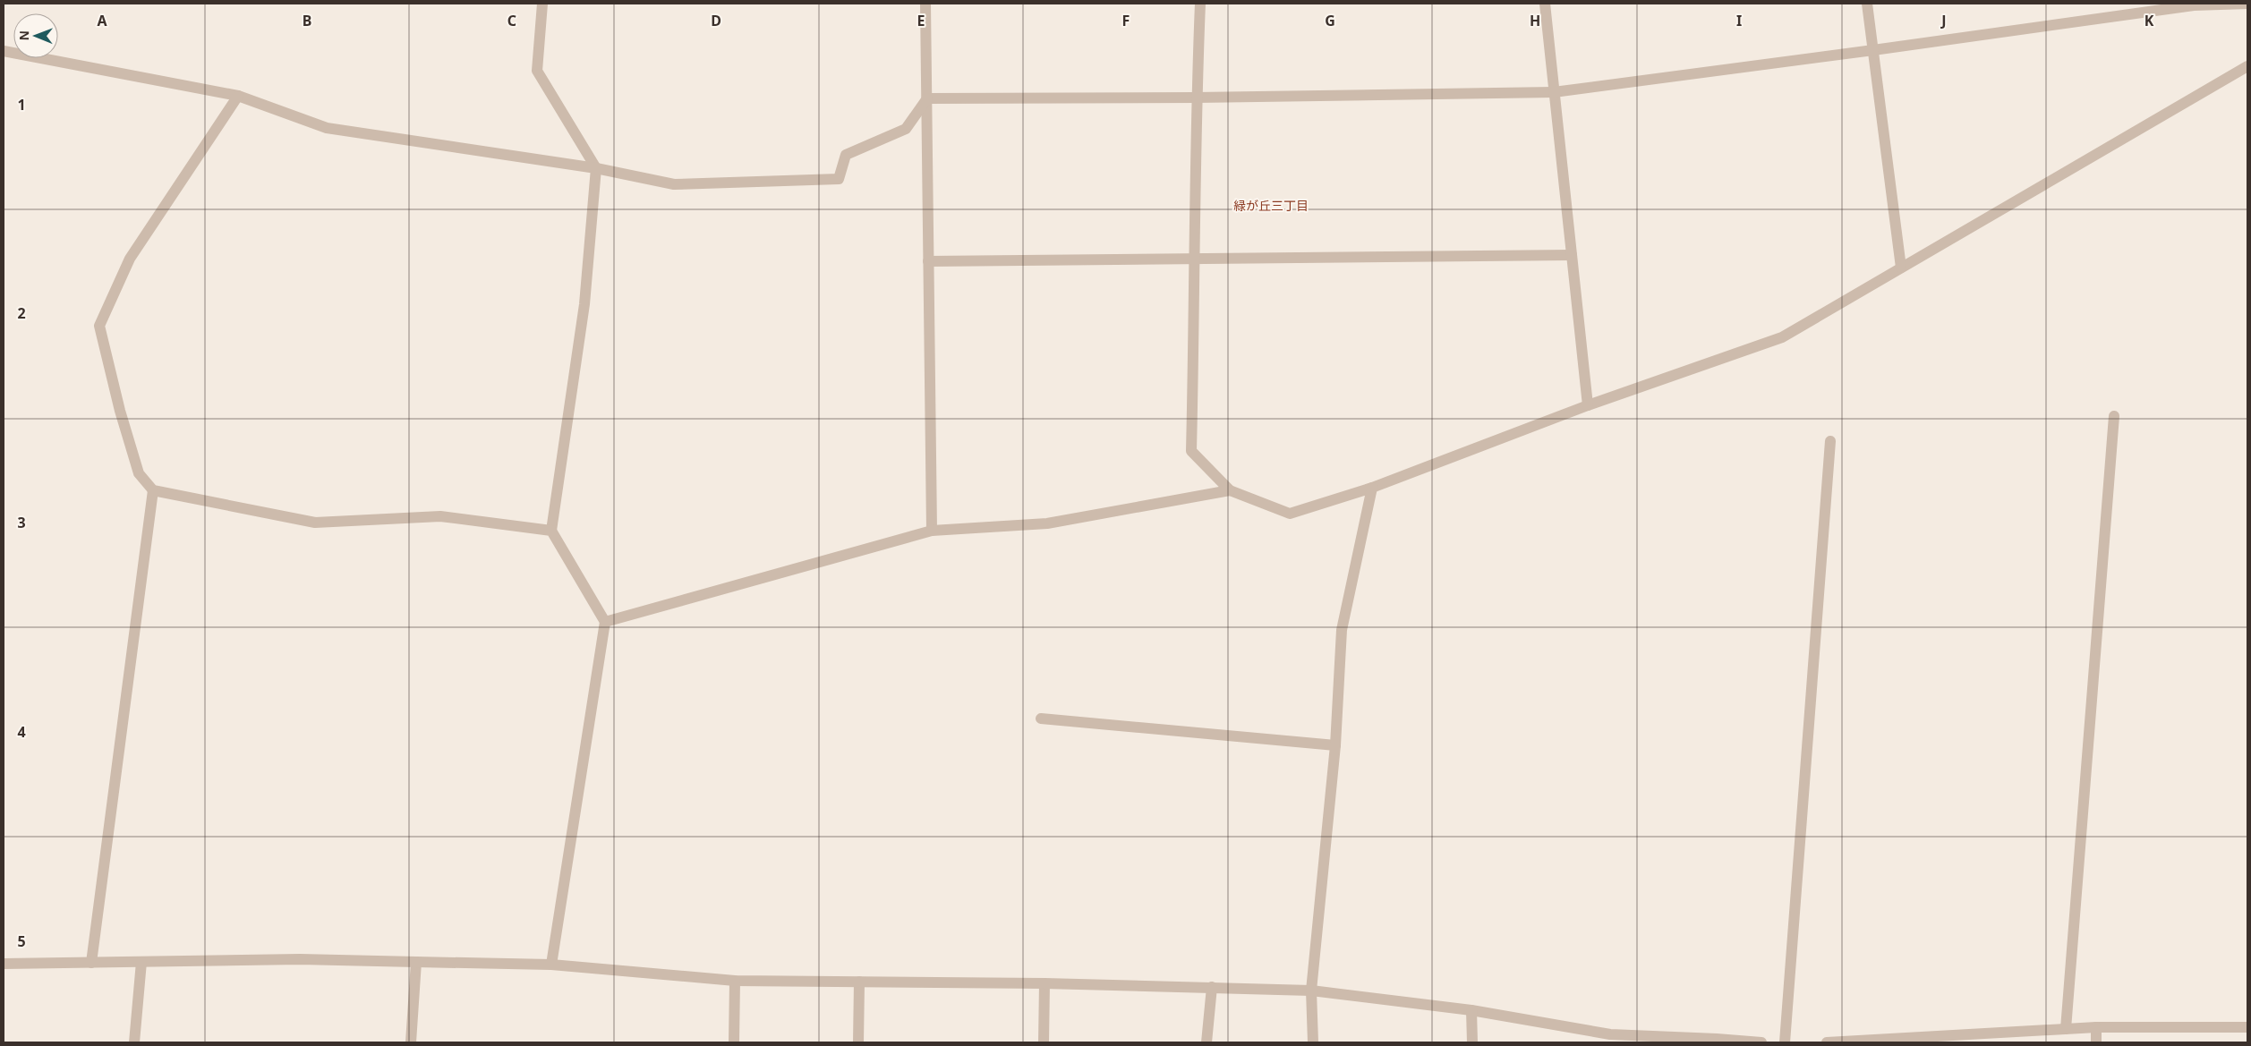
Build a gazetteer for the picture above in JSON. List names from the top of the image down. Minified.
{"districts":["緑が丘三丁目"],"north":"left","grid":{"columns":["A","B","C","D","E","F","G","H","I","J","K"],"rows":["1","2","3","4","5"]}}
